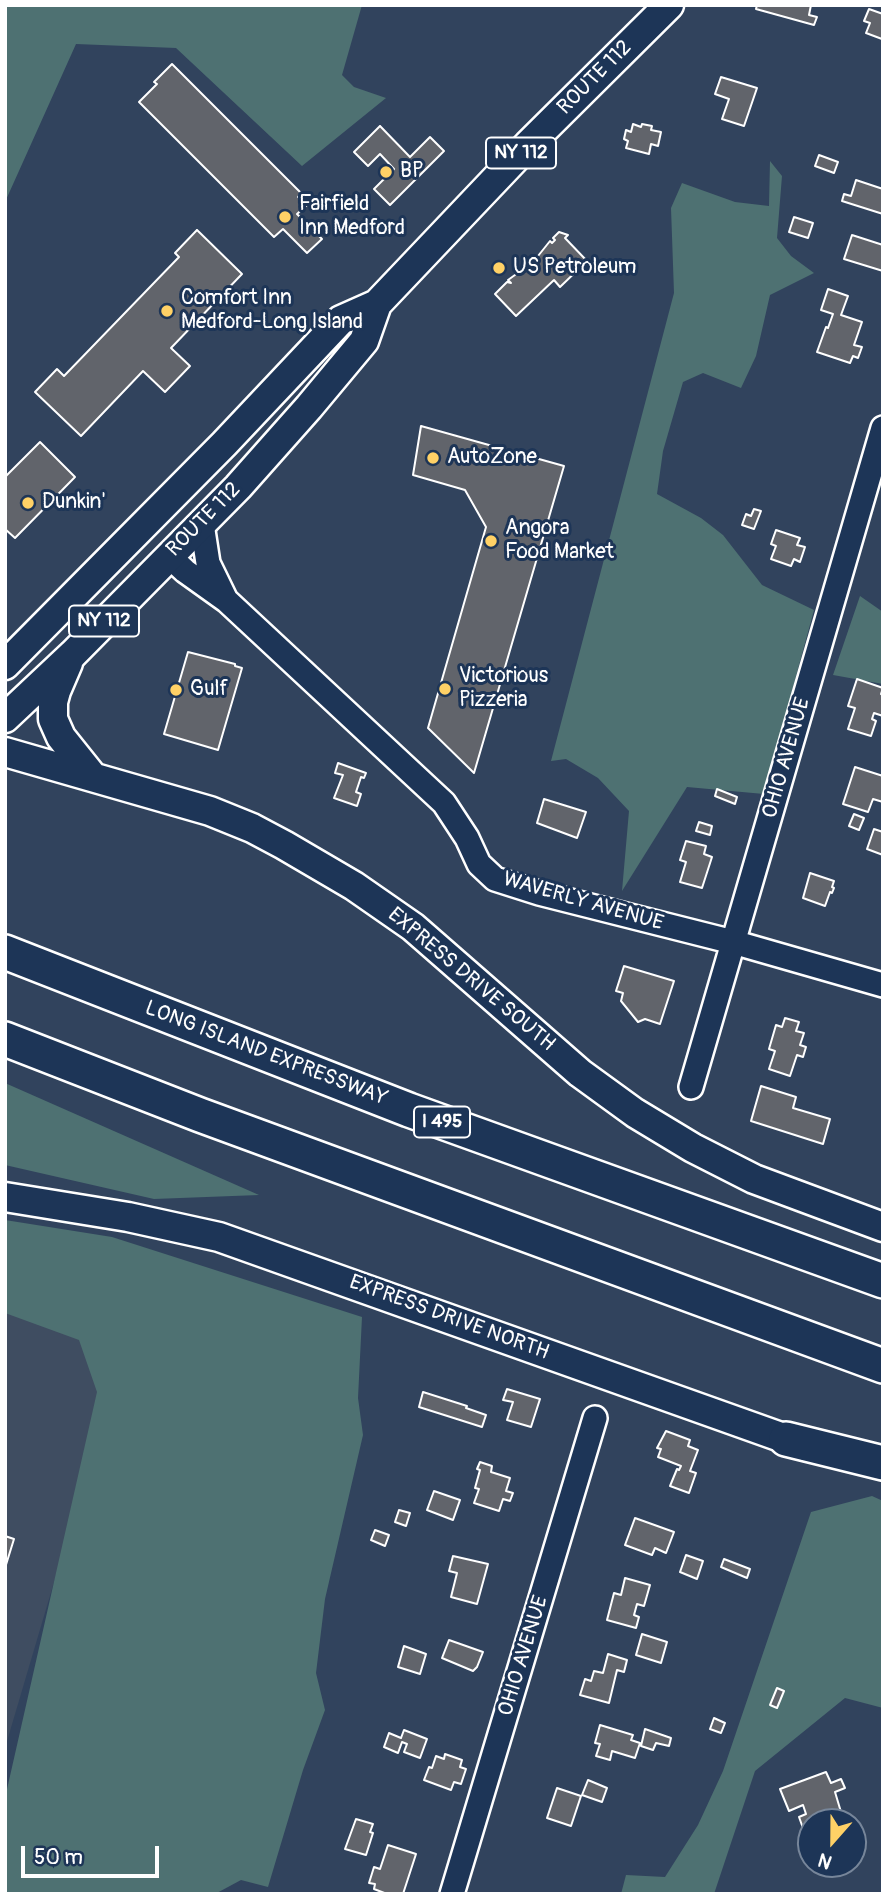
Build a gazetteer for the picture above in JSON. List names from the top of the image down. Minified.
{"streets":{"highway":["LONG ISLAND EXPRESSWAY","I 495"],"main road":["ROUTE 112","NY 112","EXPRESS DRIVE SOUTH","EXPRESS DRIVE NORTH"],"street":["OHIO AVENUE","WAVERLY AVENUE"]},"crossings":[["ROUTE 112","WAVERLY AVENUE"],["OHIO AVENUE","WAVERLY AVENUE"]],"places":["BP","Fairfield Inn Medford","US Petroleum","Comfort Inn Medford-Long Island","AutoZone","Dunkin'","Angora Food Market","Victorious Pizzeria","Gulf"],"scale_bar":"50 m","north":"bottom"}
